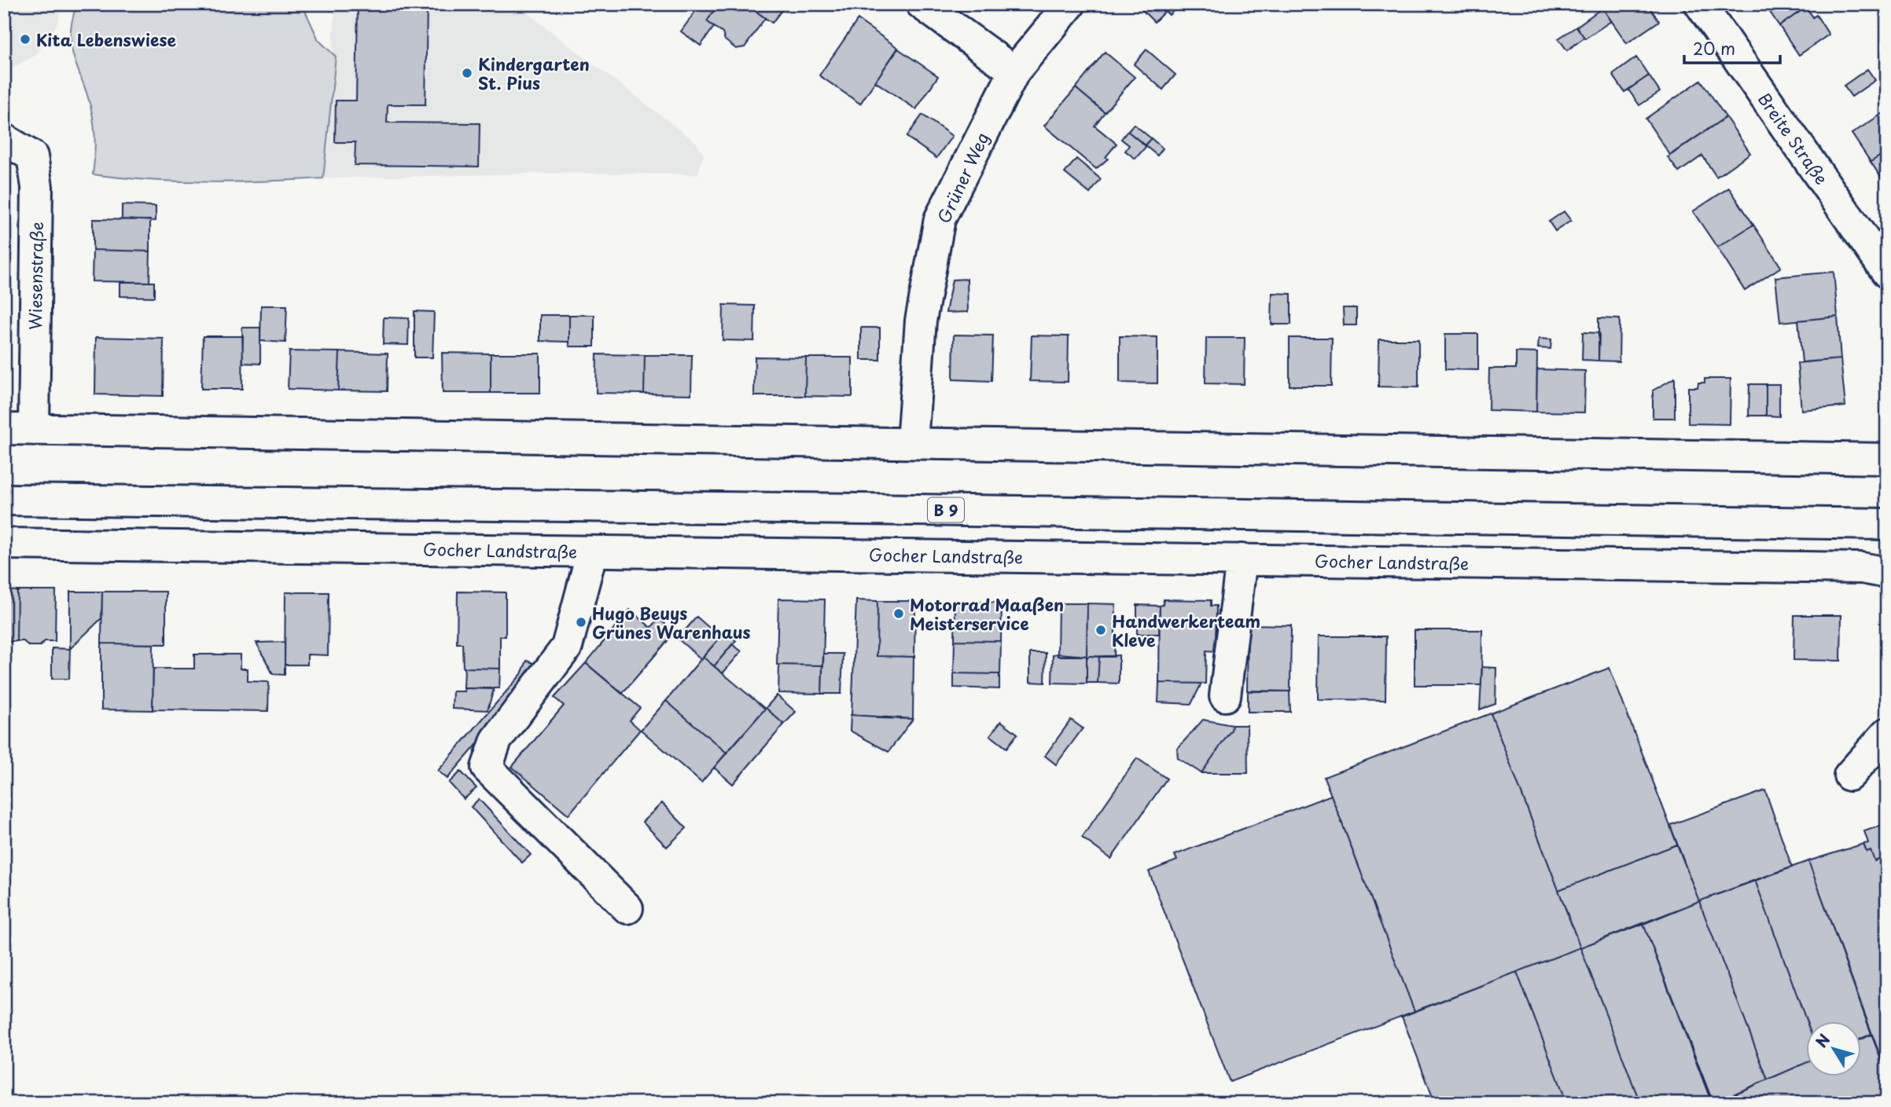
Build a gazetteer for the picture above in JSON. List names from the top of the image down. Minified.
{"streets":{"street":["Breite Straße","Grüner Weg","Wiesenstraße","B 9","Gocher Landstraße"]},"places":["Kita Lebenswiese","Kindergarten St. Pius","Motorrad Maaßen Meisterservice","Hugo Beuys Grünes Warenhaus","Handwerkerteam Kleve"],"scale_bar":"20 m","north":"top left"}
